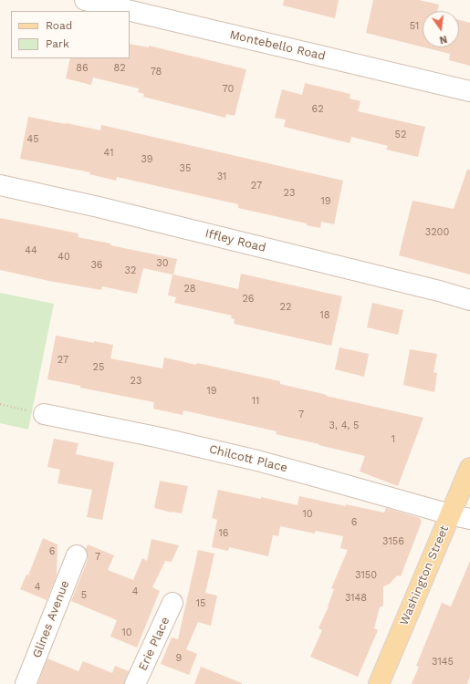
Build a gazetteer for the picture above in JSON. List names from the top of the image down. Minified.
{"streets":{"main road":["Washington Street"],"street":["Montebello Road","Iffley Road","Chilcott Place","Glines Avenue","Erie Place"]},"crossings":[["Chilcott Place","Washington Street"]],"house_numbers":["51","86","82","78","70","62","52","45","41","39","35","31","27","23","19","3200","44","40","30","36","32","28","26","22","18","27","25","23","19","11","7","3, 4, 5","1","10","6","16","3156","6","7","3150","4","4","5","3148","15","10","9","3145"],"legend":["Road","Park"],"north":"bottom"}
